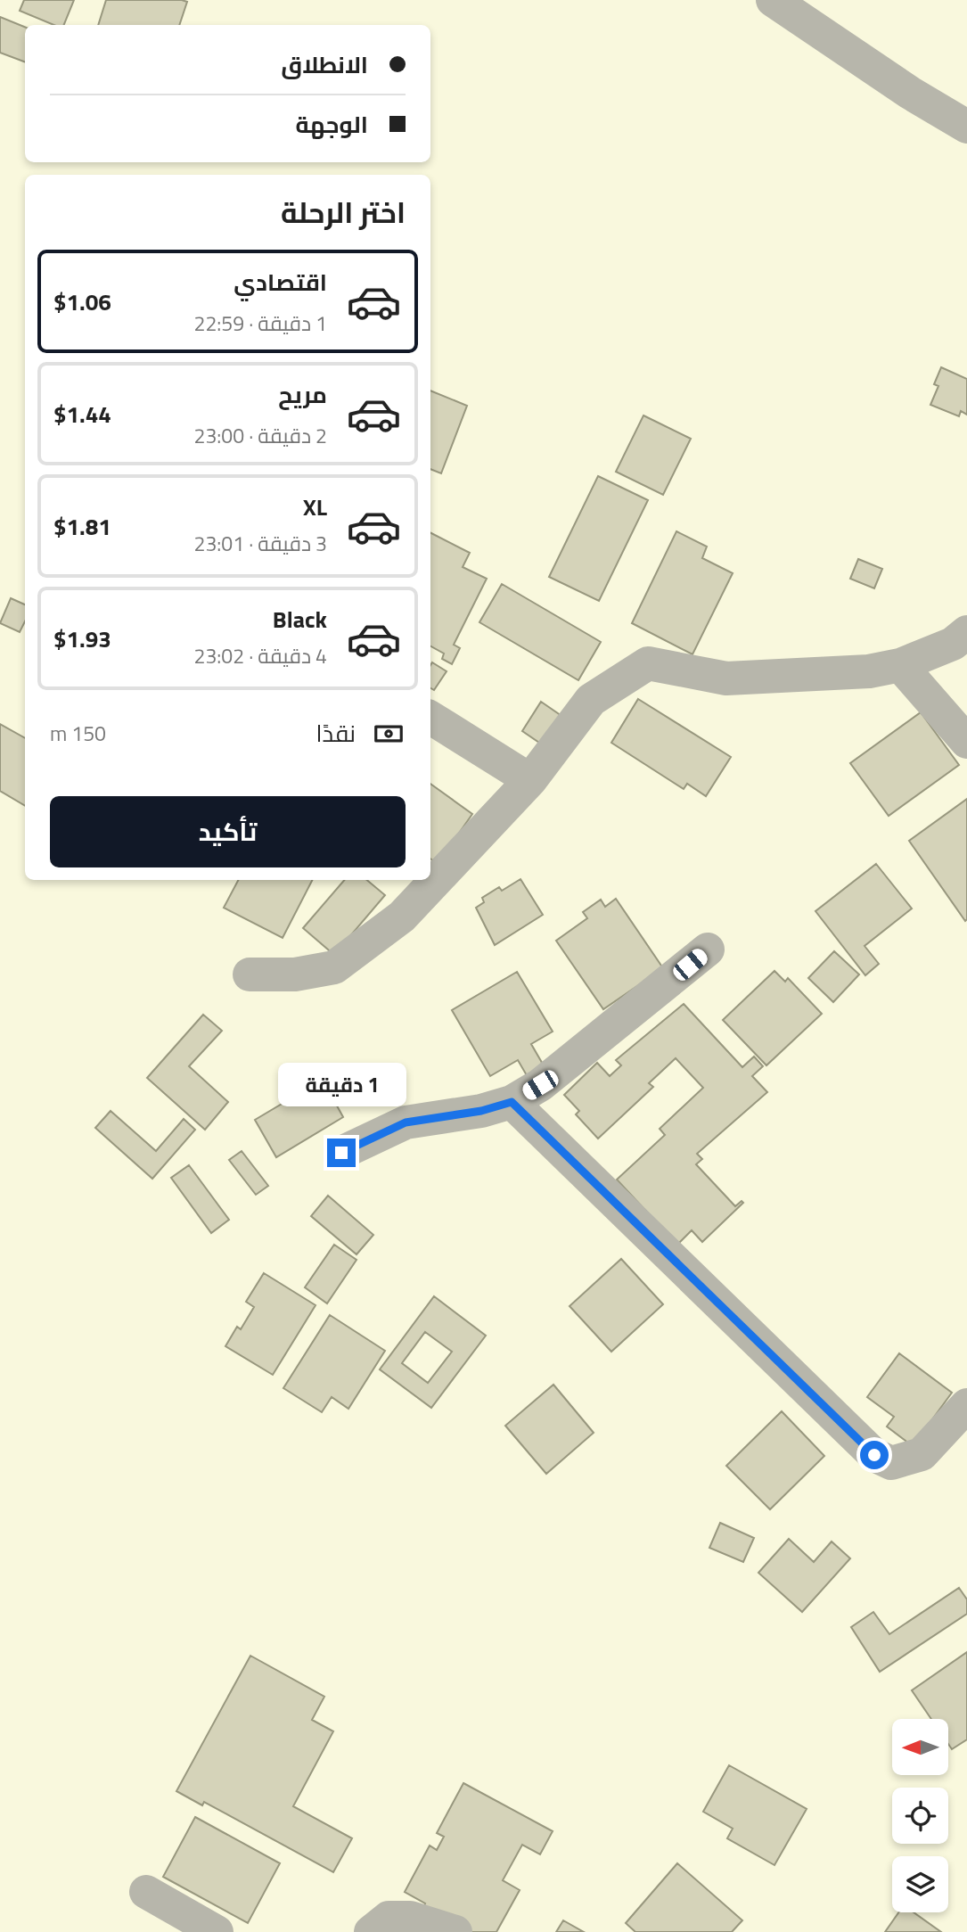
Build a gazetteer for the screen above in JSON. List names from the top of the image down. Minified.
{"north":"left","page":{"banner":["الانطلاق","الوجهة"],"heading":"اختر الرحلة","list":[{"name":"اقتصادي","note":"1 دقيقة · 22:59","value":"$1.06"},{"name":"مريح","note":"2 دقيقة · 23:00","value":"$1.44"},{"name":"XL","note":"3 دقيقة · 23:01","value":"$1.81"},{"name":"Black","note":"4 دقيقة · 23:02","value":"$1.93"}],"pay":["نقدًا","150 m"],"buttons":"تأكيد","bubble":"1 دقيقة"}}
